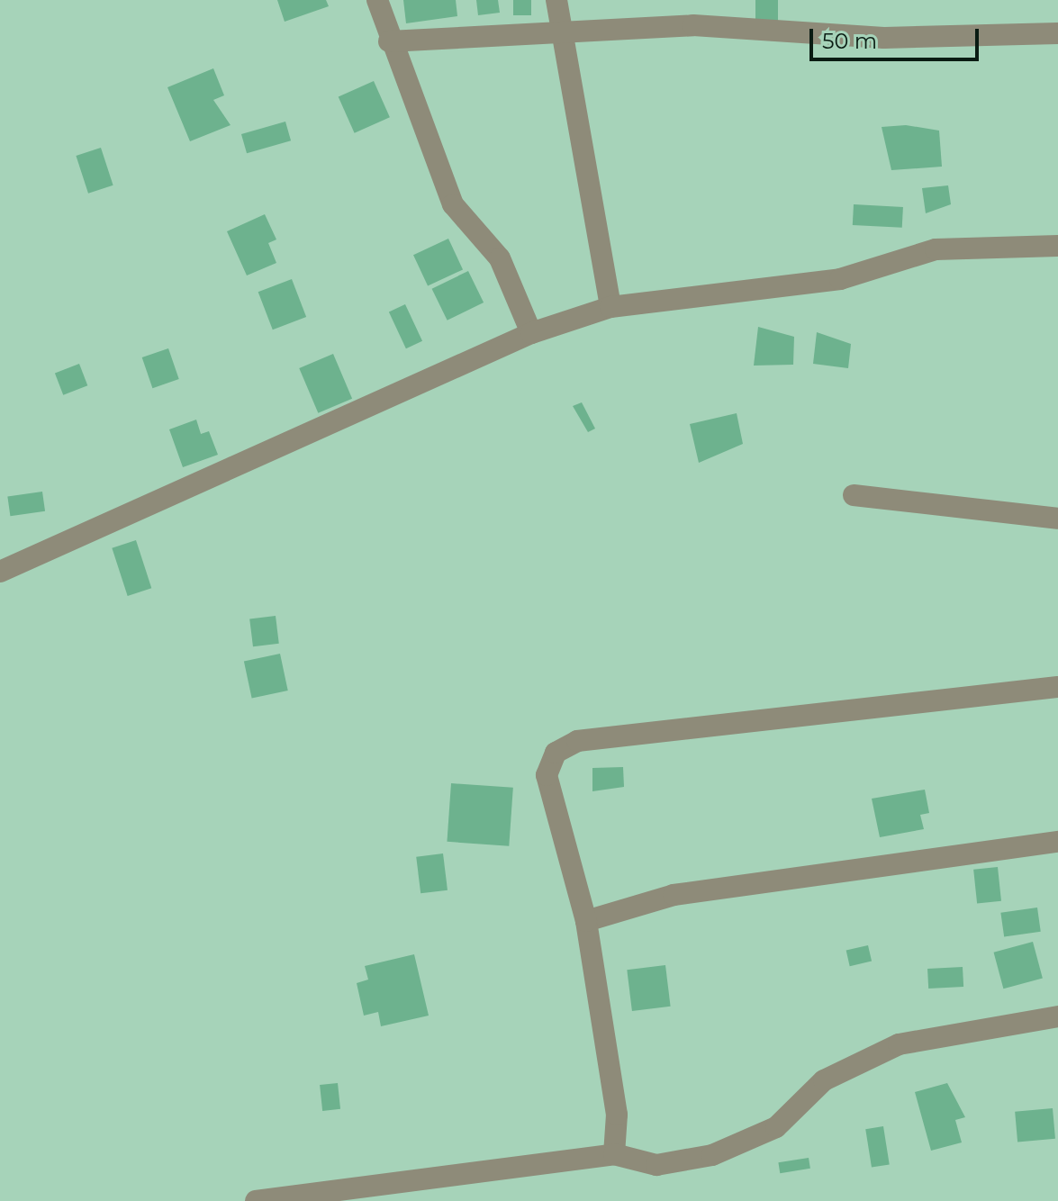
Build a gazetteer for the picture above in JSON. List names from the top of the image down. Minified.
{"scale_bar":"50 m"}
